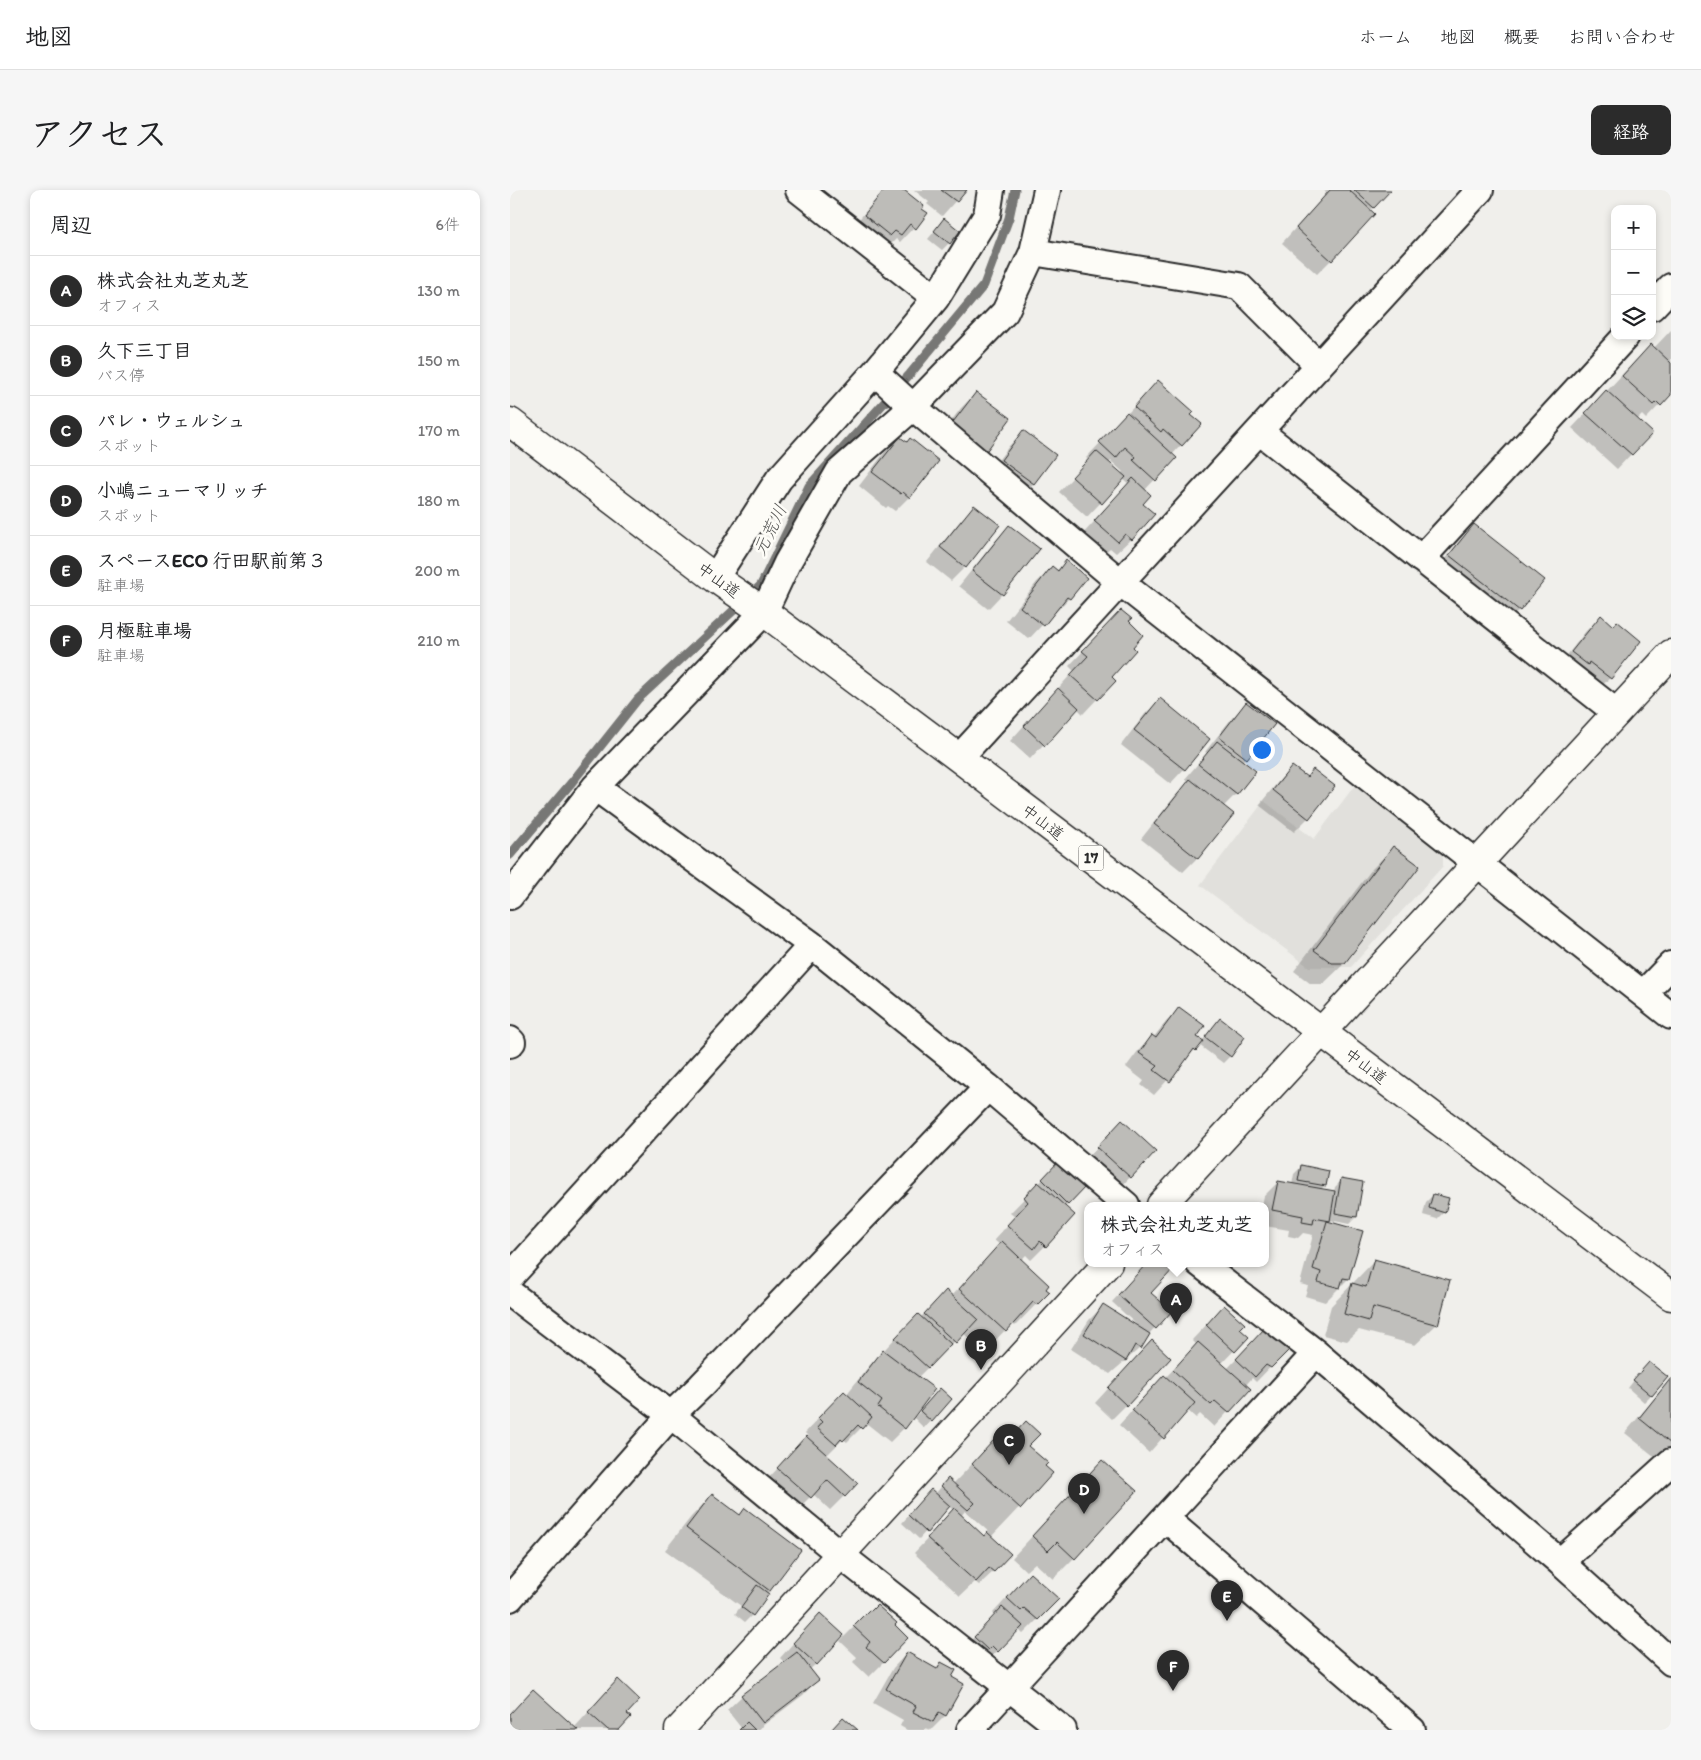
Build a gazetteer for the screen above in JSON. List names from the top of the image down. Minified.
{"streets":{"main road":["中山道","17"]},"water":["元荒川"],"page":{"header":"地図","nav":["ホーム","地図","概要","お問い合わせ"],"title":"アクセス","buttons":"経路","heading":["周辺","6件"],"map_buttons":["+","−"],"list":[{"mark":"A","name":"株式会社丸芝丸芝","note":"オフィス","value":"130 m"},{"mark":"B","name":"久下三丁目","note":"バス停","value":"150 m"},{"mark":"C","name":"パレ・ウェルシュ","note":"スポット","value":"170 m"},{"mark":"D","name":"小嶋ニューマリッチ","note":"スポット","value":"180 m"},{"mark":"E","name":"スペースECO 行田駅前第３","note":"駐車場","value":"200 m"},{"mark":"F","name":"月極駐車場","note":"駐車場","value":"210 m"}],"popup":["株式会社丸芝丸芝","オフィス"],"pins":["A","B","C","D","E","F"]}}
